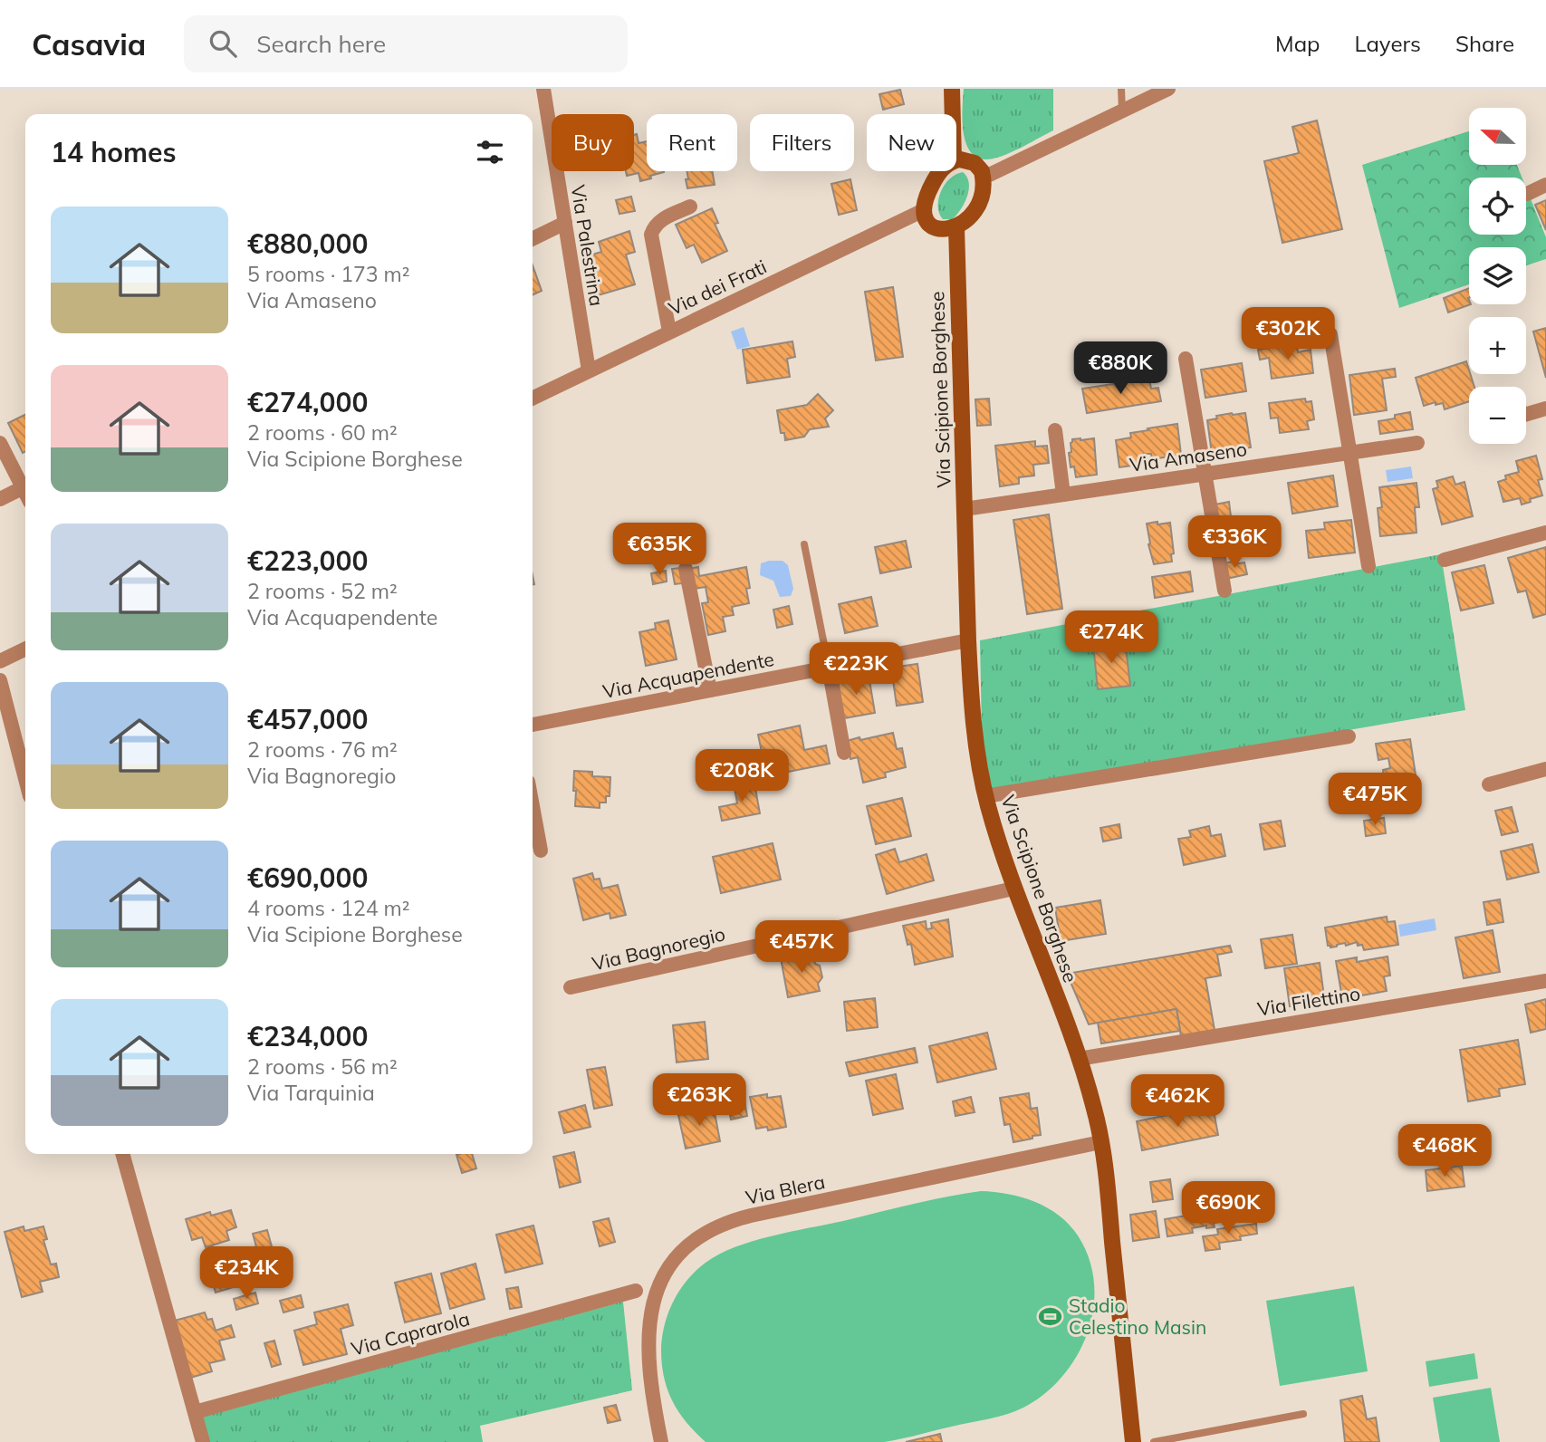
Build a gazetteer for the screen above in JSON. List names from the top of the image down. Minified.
{"streets":{"main road":["Via Scipione Borghese"],"street":["Via Palestrina","Via dei Frati","Via Amaseno","Via Acquapendente","Via Bagnoregio","Via Filettino","Via Blera","Via Caprarola"]},"crossings":[["Via Palestrina","Via dei Frati"],["Via Scipione Borghese","Via Amaseno"],["Via Scipione Borghese","Via Acquapendente"],["Via Scipione Borghese","Via Bagnoregio"],["Via Scipione Borghese","Via Filettino"],["Via Scipione Borghese","Via Blera"]],"places":{"sports":["Stadio Celestino Masin"]},"north":"left","page":{"header":"Casavia","search":"Search here","nav":["Map","Layers","Share"],"map_buttons":["+","−"],"chip":["Buy","Rent","Filters","New"],"heading":"14 homes","list":[{"name":"€880,000","note":"5 rooms · 173 m² · Via Amaseno"},{"name":"€274,000","note":"2 rooms · 60 m² · Via Scipione Borghese"},{"name":"€223,000","note":"2 rooms · 52 m² · Via Acquapendente"},{"name":"€457,000","note":"2 rooms · 76 m² · Via Bagnoregio"},{"name":"€690,000","note":"4 rooms · 124 m² · Via Scipione Borghese"},{"name":"€234,000","note":"2 rooms · 56 m² · Via Tarquinia"}],"price":["€302K","€880K","€336K","€635K","€274K","€223K","€208K","€475K","€457K","€263K","€462K","€468K","€690K","€234K"]}}
